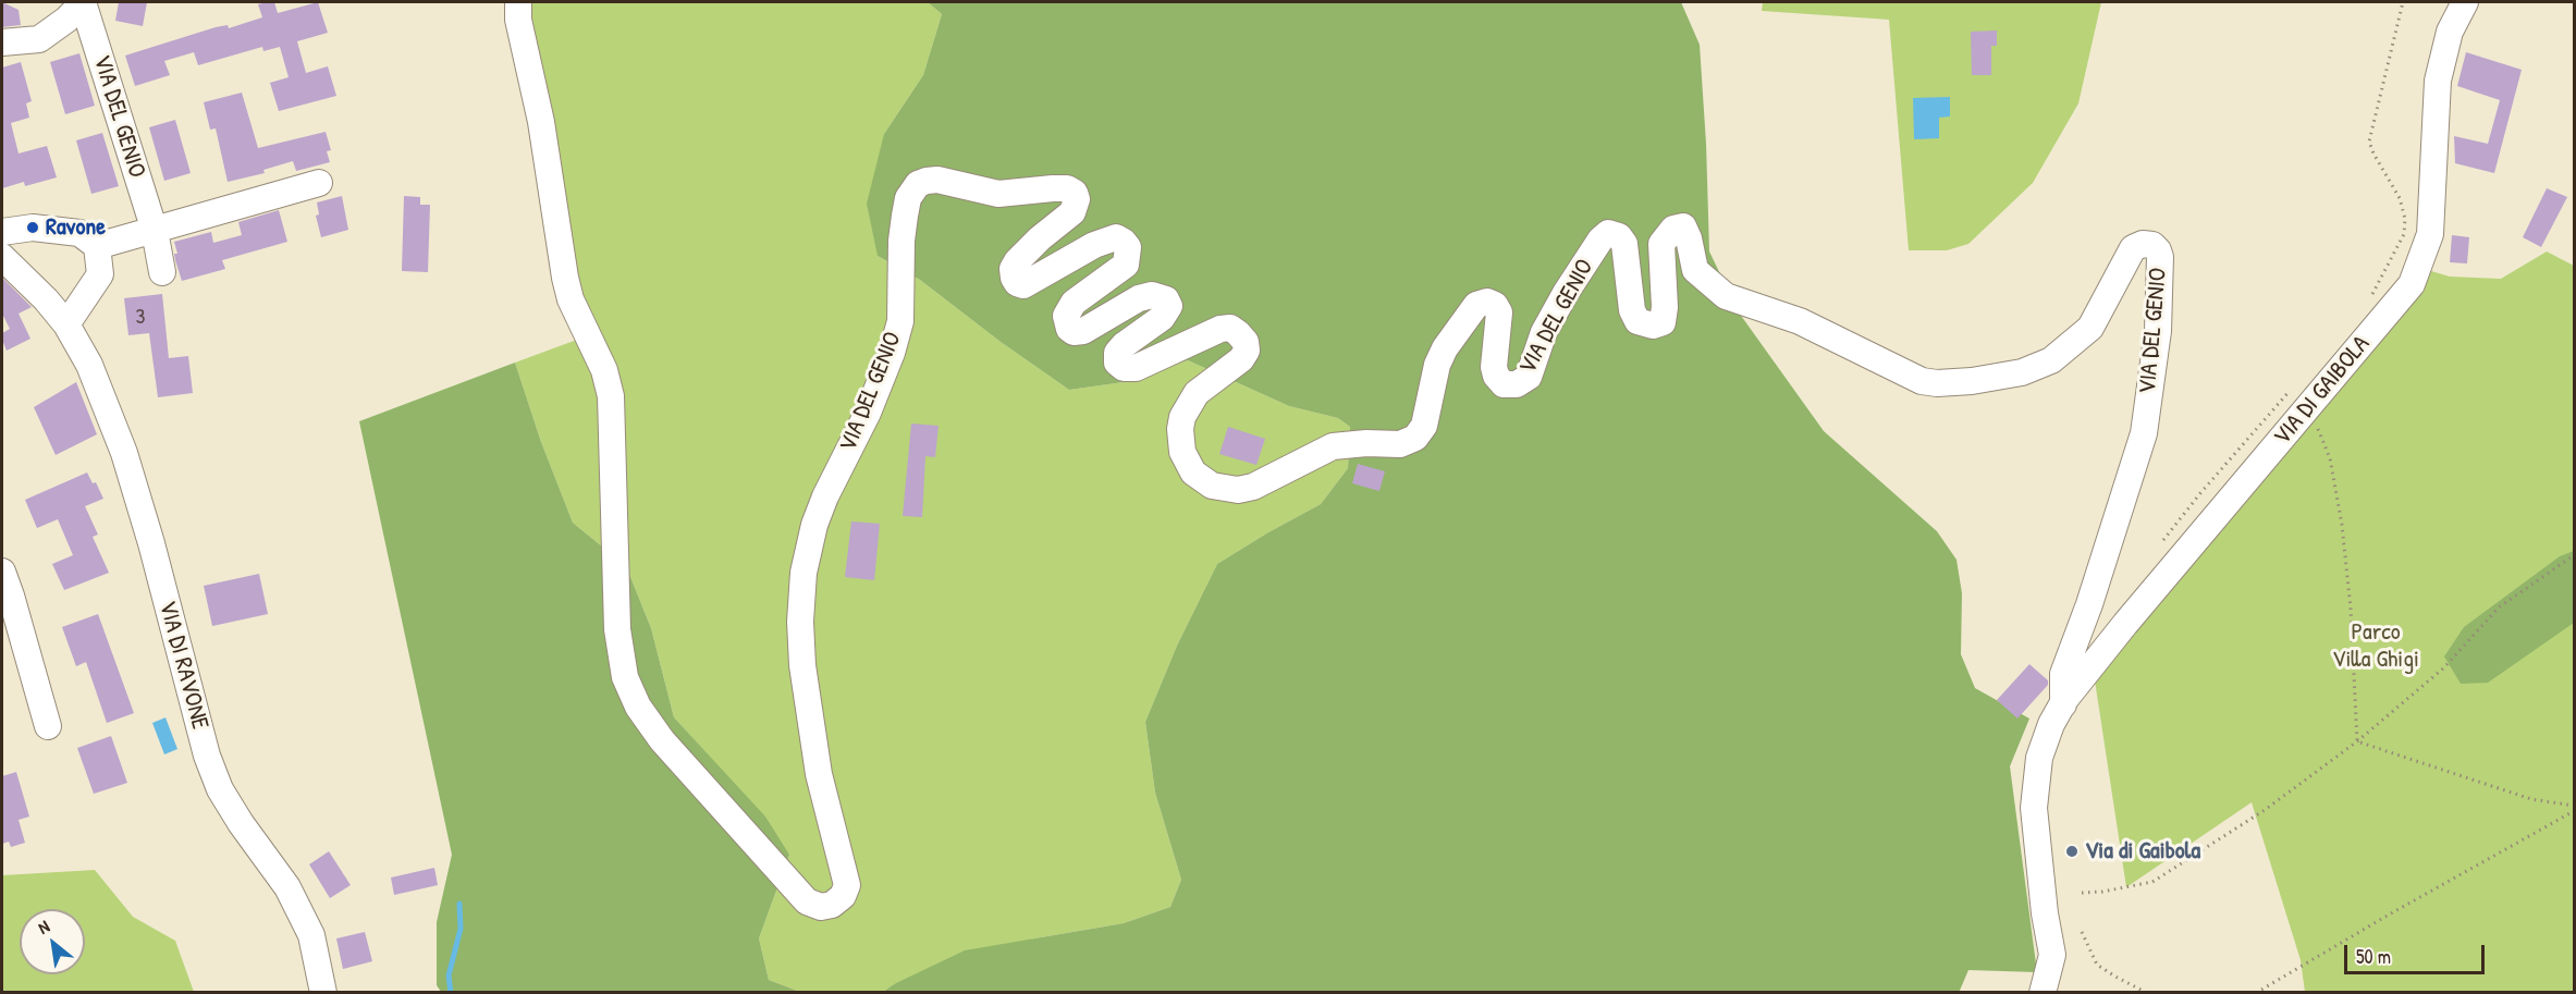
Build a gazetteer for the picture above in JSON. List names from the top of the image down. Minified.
{"streets":{"street":["VIA DEL GENIO","VIA DI GAIBOLA","VIA DI RAVONE"]},"crossings":[["VIA DEL GENIO","VIA DI GAIBOLA"]],"parks":["Parco Villa Ghigi"],"places":["Ravone","Via di Gaibola"],"house_numbers":["3"],"scale_bar":"50 m","north":"top left"}
